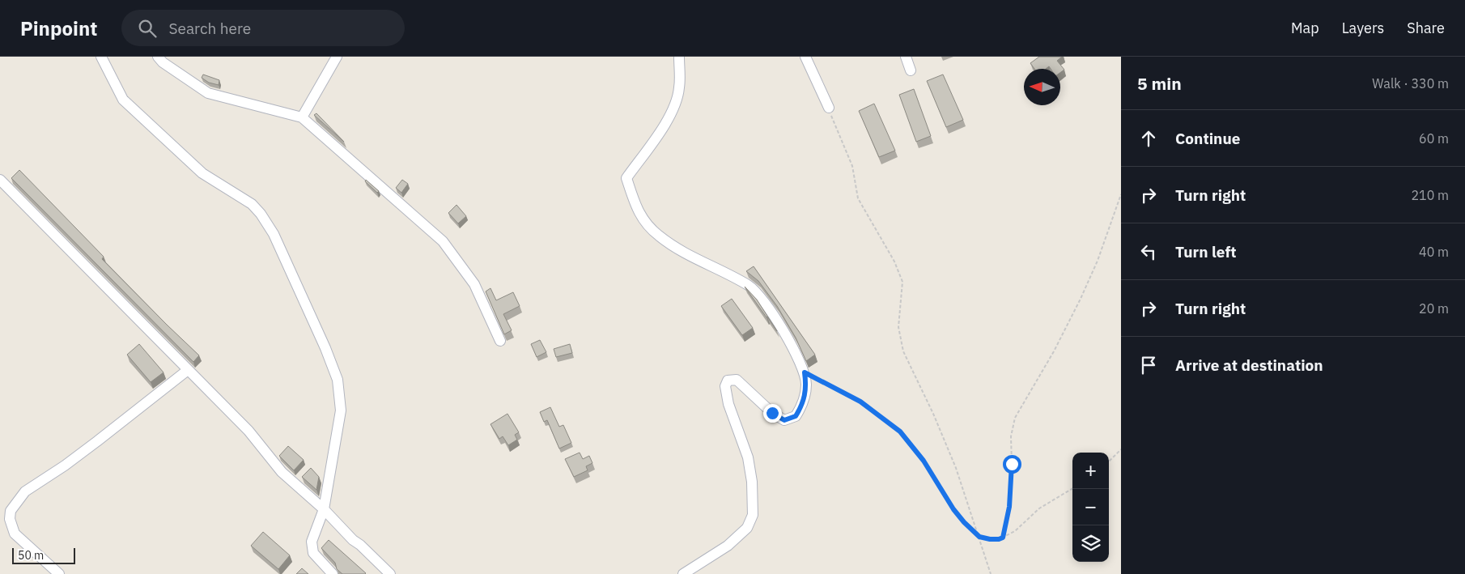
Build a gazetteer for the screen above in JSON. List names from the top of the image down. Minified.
{"scale_bar":"50 m","north":"left","page":{"header":"Pinpoint","search":"Search here","nav":["Map","Layers","Share"],"heading":["5 min","Walk · 330 m"],"list":[["Continue","60 m"],["Turn right","210 m"],["Turn left","40 m"],["Turn right","20 m"],"Arrive at destination"],"map_buttons":["+","−"],"scale":"50 m"}}
